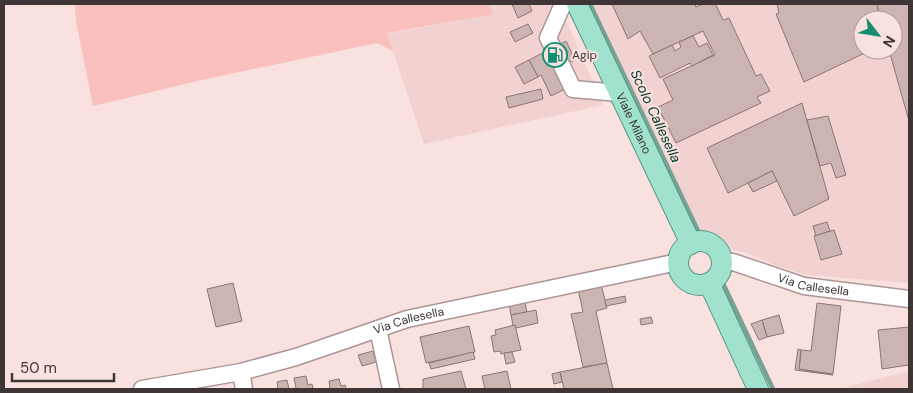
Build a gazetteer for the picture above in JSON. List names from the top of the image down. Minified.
{"streets":{"main road":["Viale Milano"],"street":["Via Callesella"]},"crossings":[["Viale Milano","Via Callesella"]],"water":["Scolo Callesella"],"places":{"fuel station":["Agip"]},"scale_bar":"50 m","north":"bottom right"}
